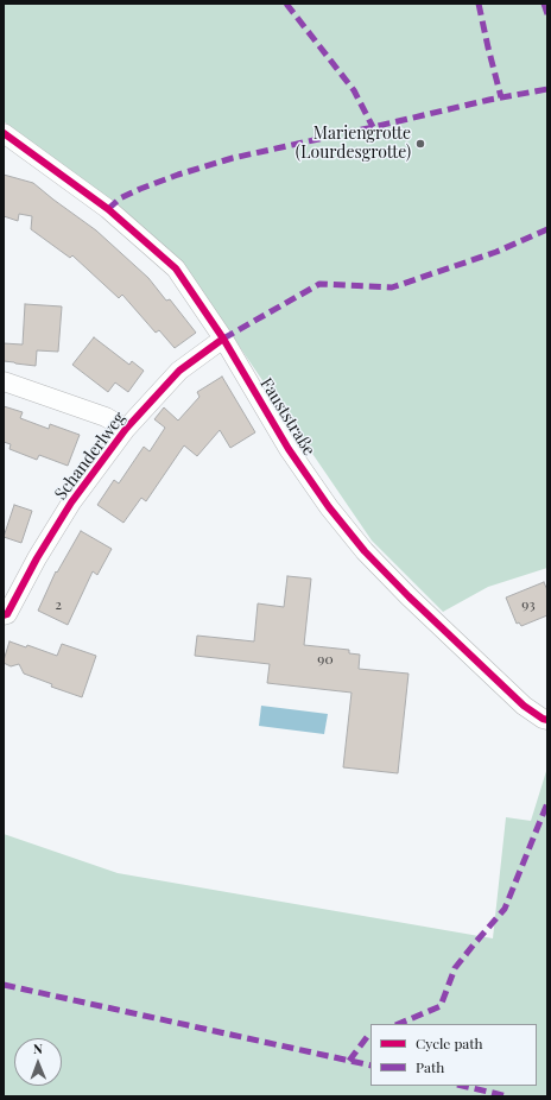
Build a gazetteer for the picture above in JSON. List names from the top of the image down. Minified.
{"streets":{"street":["Fauststraße","Schanderlweg"]},"crossings":[["Fauststraße","Schanderlweg"]],"places":["Mariengrotte (Lourdesgrotte)"],"house_numbers":["2","93","90"],"legend":["Cycle path","Path"],"north":"top"}
